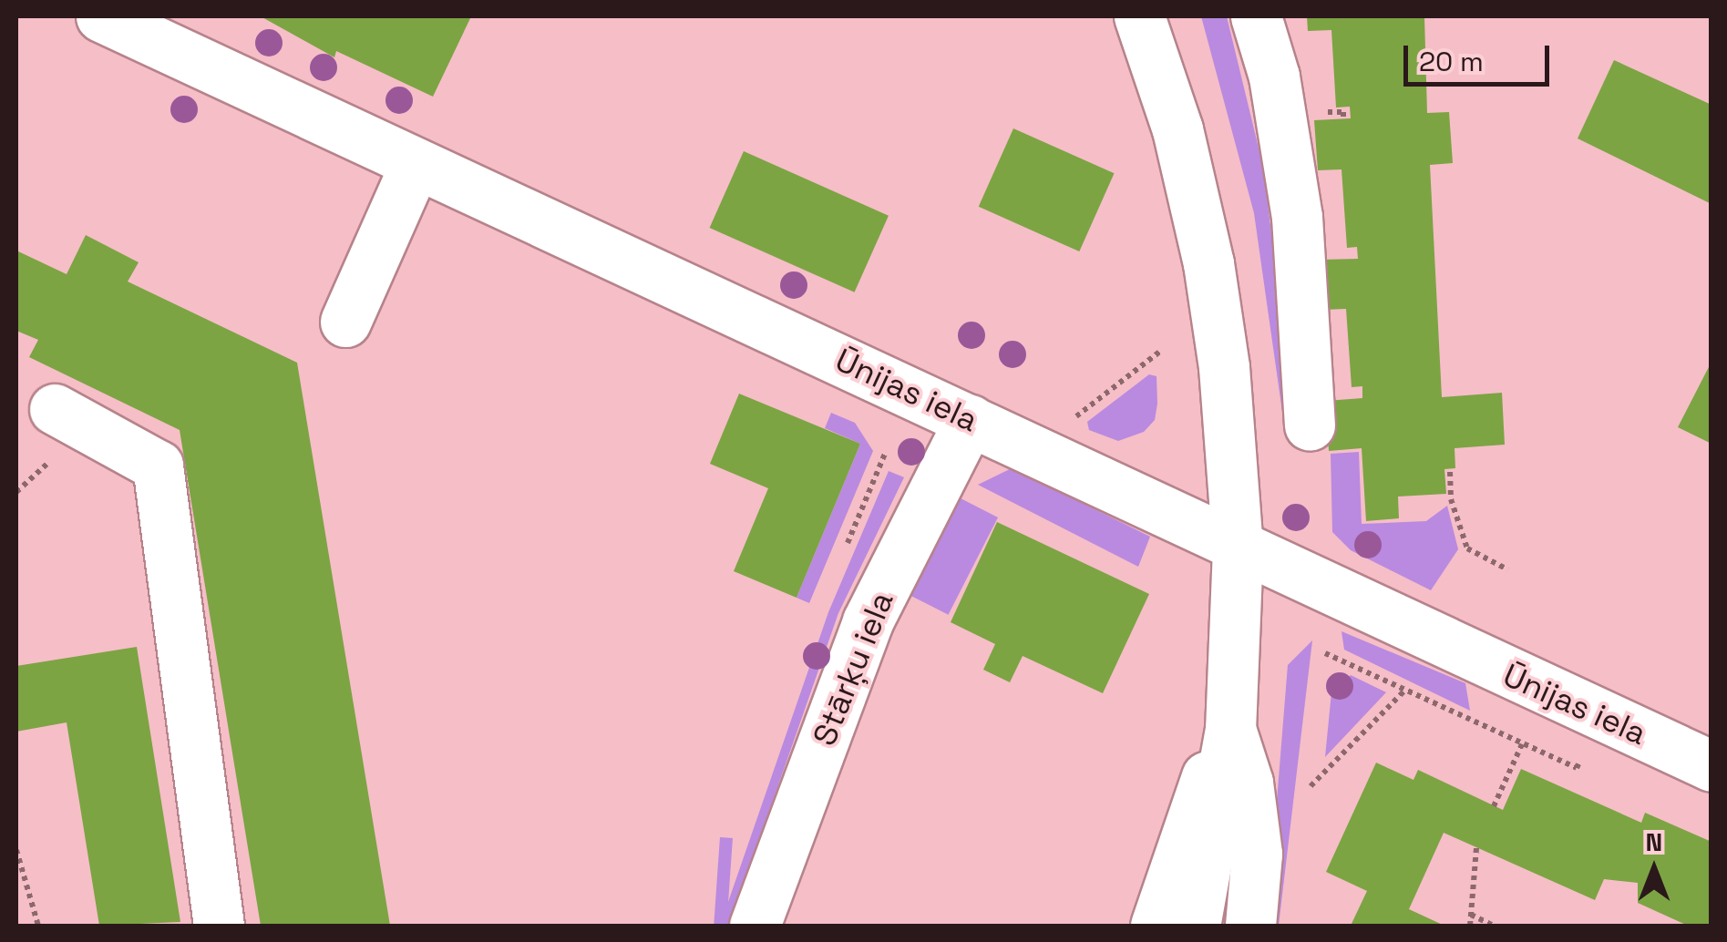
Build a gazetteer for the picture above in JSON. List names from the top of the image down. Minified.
{"streets":{"street":["Ūnijas iela","Stārķu iela"]},"crossings":[["Ūnijas iela","Stārķu iela"]],"scale_bar":"20 m","north":"top"}
